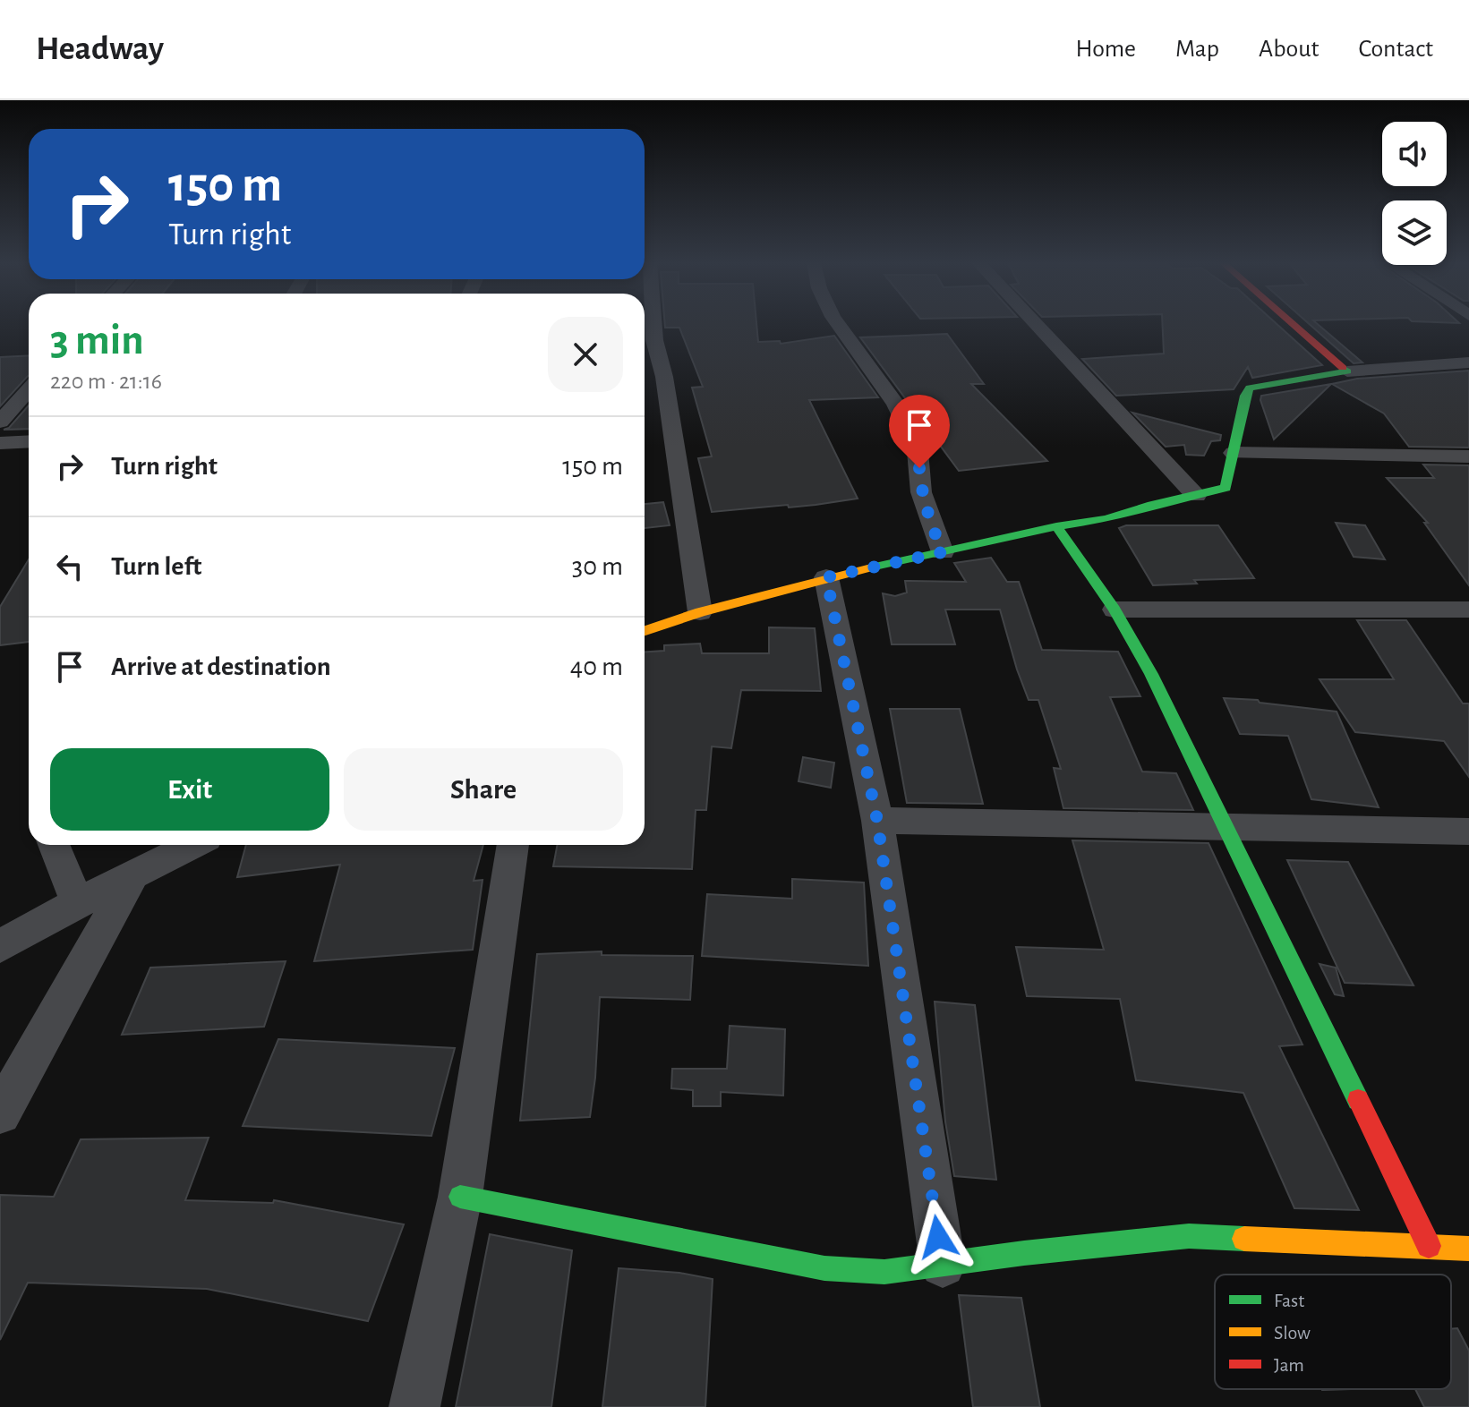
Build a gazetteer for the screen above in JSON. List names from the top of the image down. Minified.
{"legend":["Fast","Slow","Jam"],"page":{"header":"Headway","nav":["Home","Map","About","Contact"],"turn":["150 m","Turn right"],"heading":["3 min","220 m · 21:16"],"list":[{"name":"Turn right","value":"150 m"},{"name":"Turn left","value":"30 m"},{"name":"Arrive at destination","value":"40 m"}],"buttons":["Exit","Share"]}}
